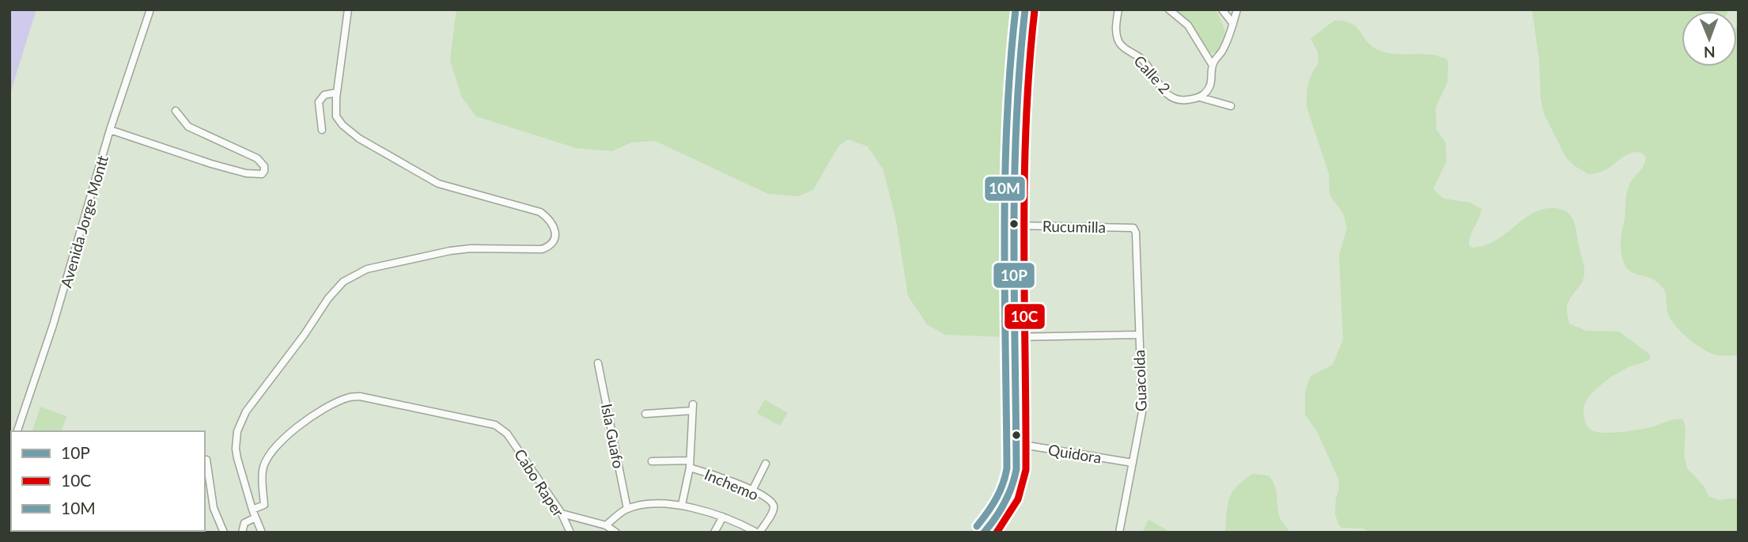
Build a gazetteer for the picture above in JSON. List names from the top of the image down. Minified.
{"streets":{"street":["Calle 2","Avenida Jorge Montt","Rucumilla","Guacolda","Isla Guafo","Quidora","Cabo Raper","Inchemo"]},"crossings":[["Rucumilla","Guacolda"],["Guacolda","Quidora"]],"lines":["transit line 10P","transit line 10M","transit line 10C"],"legend":["10P","10C","10M"],"north":"bottom"}
